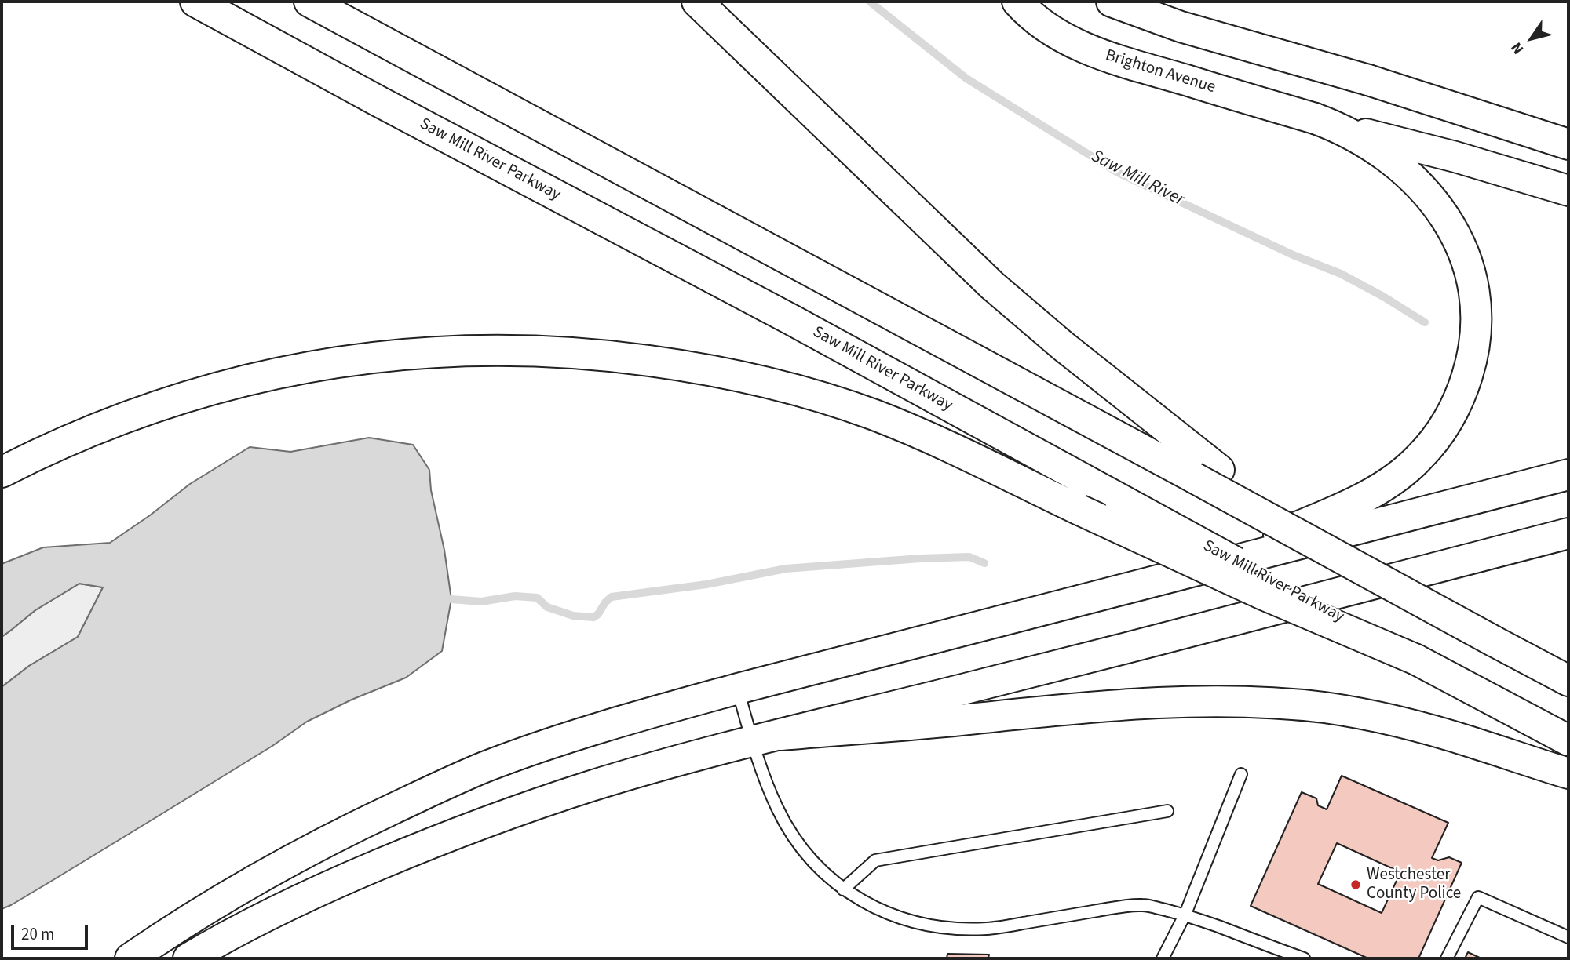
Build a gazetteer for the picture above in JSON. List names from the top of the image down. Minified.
{"streets":{"main road":["Brighton Avenue","Saw Mill River Parkway"]},"water":["Saw Mill River"],"places":["Westchester County Police"],"scale_bar":"20 m","north":"bottom left"}
